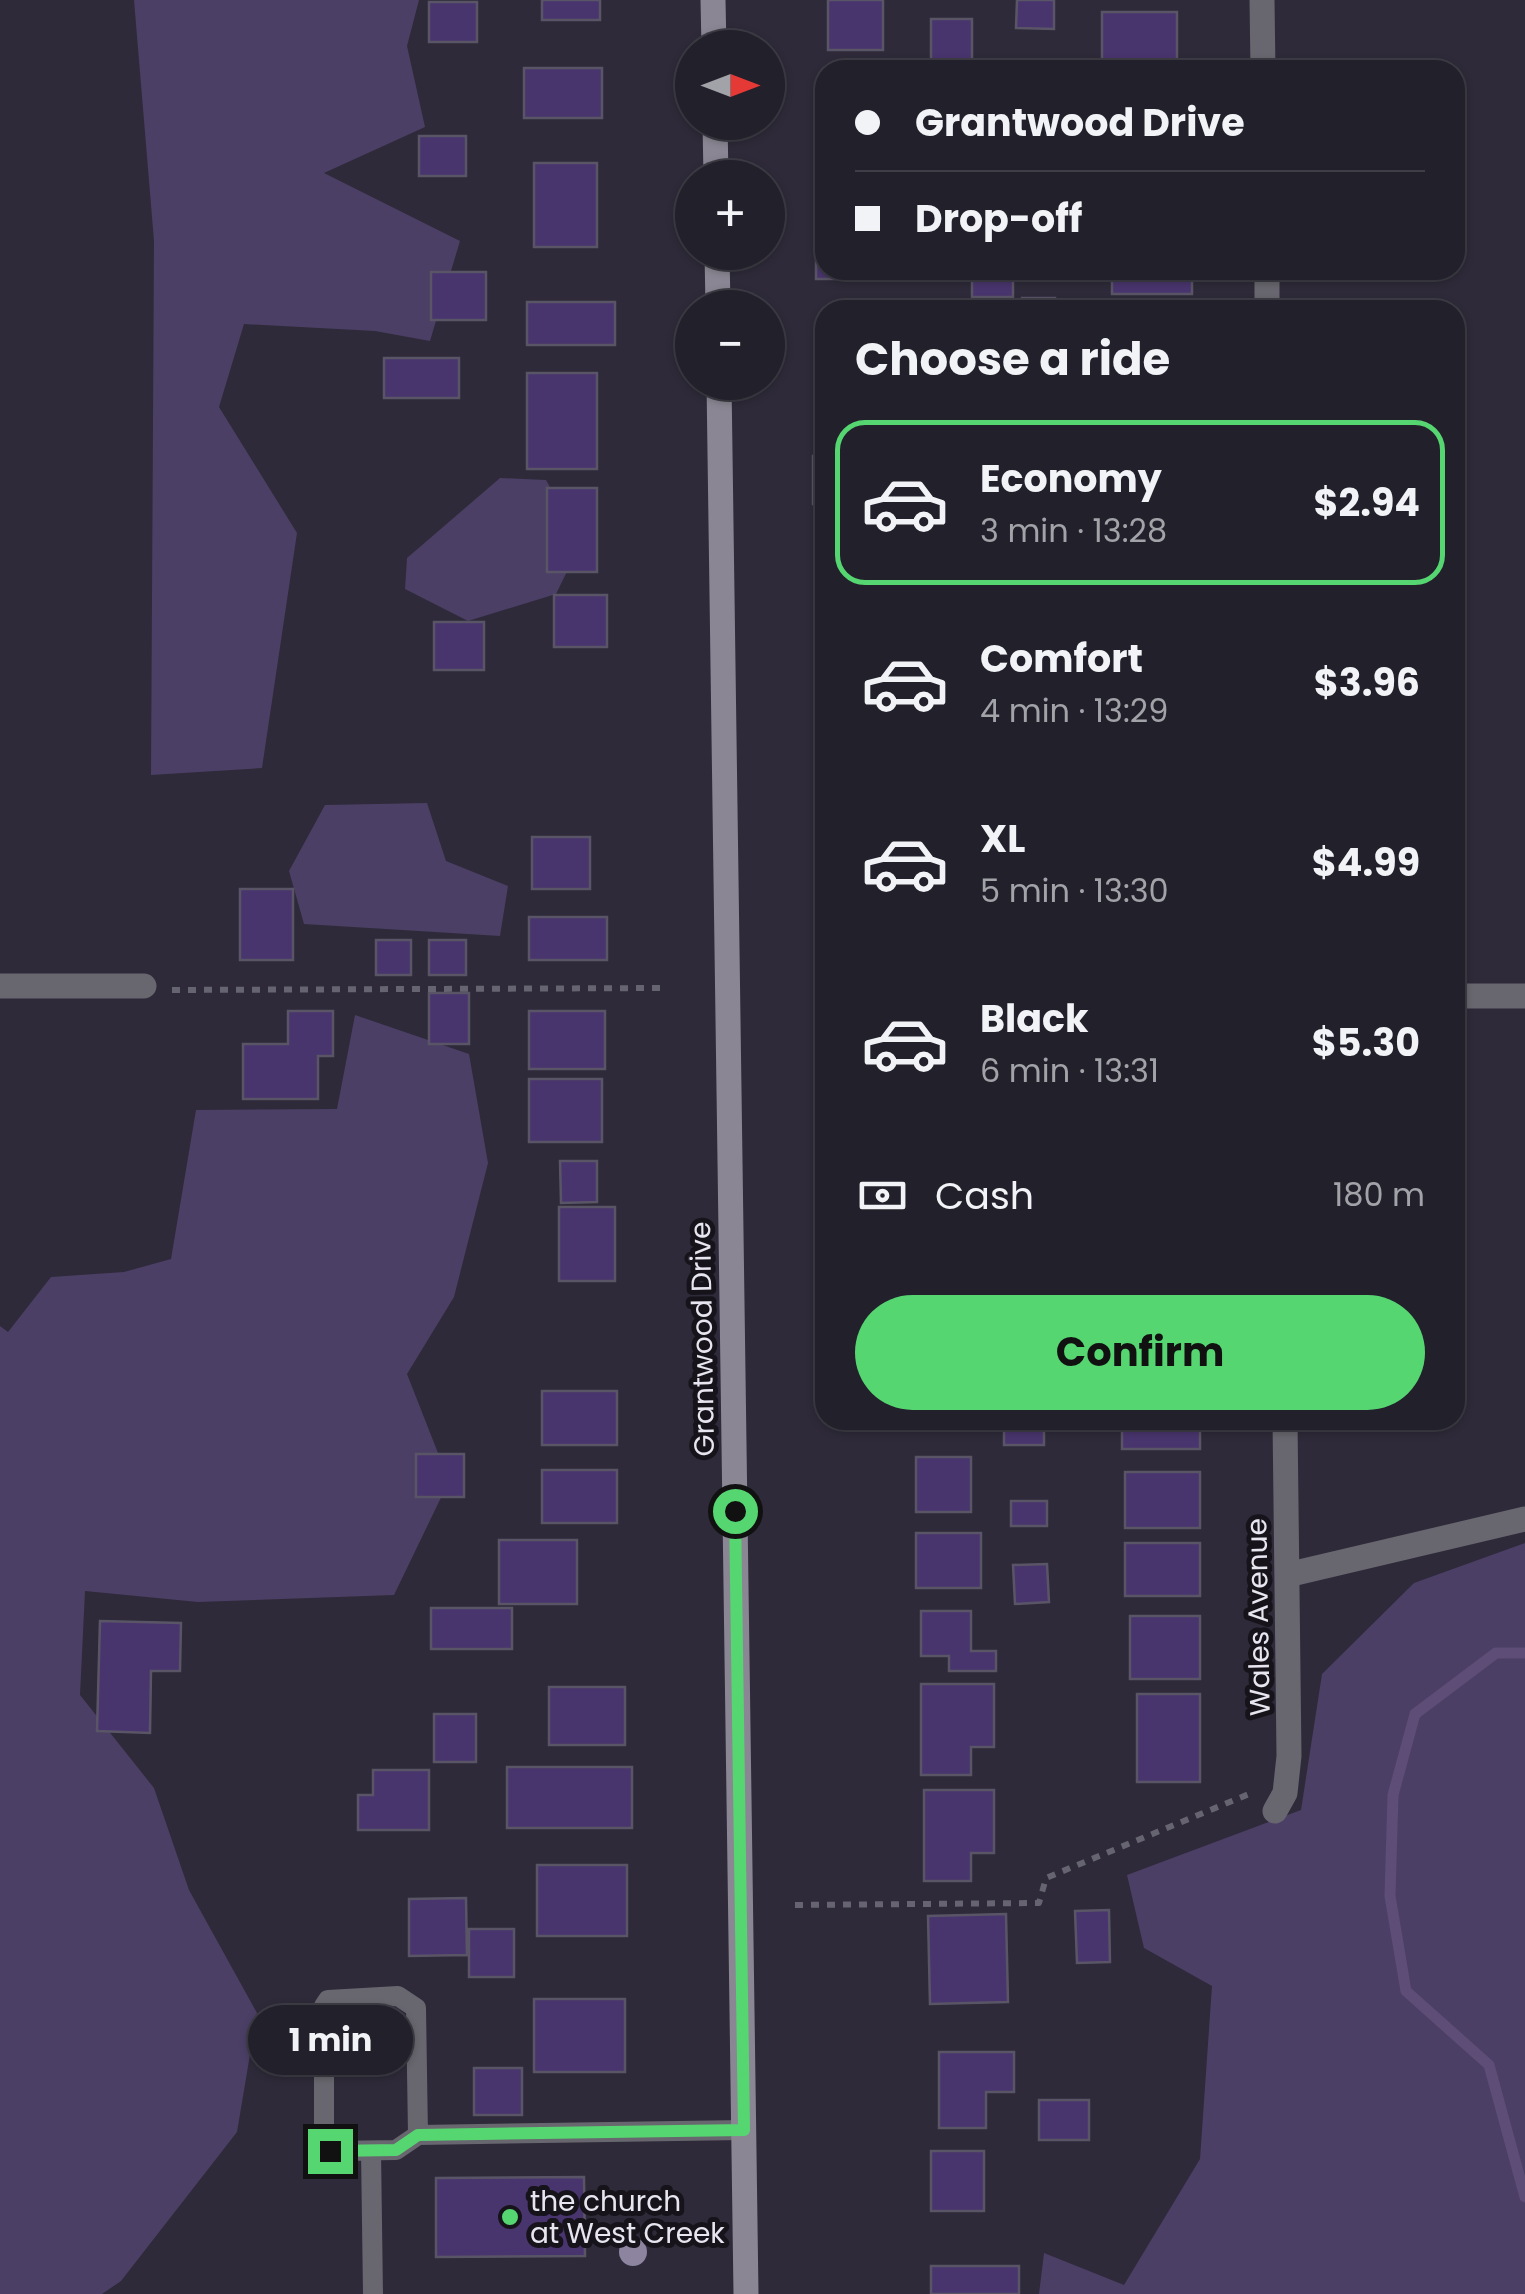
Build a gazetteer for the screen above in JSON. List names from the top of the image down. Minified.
{"streets":{"street":["Grantwood Drive","Wales Avenue"]},"places":["the church at West Creek"],"north":"right","page":{"map_buttons":["+","−"],"banner":["Grantwood Drive","Drop-off"],"heading":"Choose a ride","list":[{"name":"Economy","note":"3 min · 13:28","value":"$2.94"},{"name":"Comfort","note":"4 min · 13:29","value":"$3.96"},{"name":"XL","note":"5 min · 13:30","value":"$4.99"},{"name":"Black","note":"6 min · 13:31","value":"$5.30"}],"pay":["Cash","180 m"],"buttons":"Confirm","bubble":"1 min"}}
